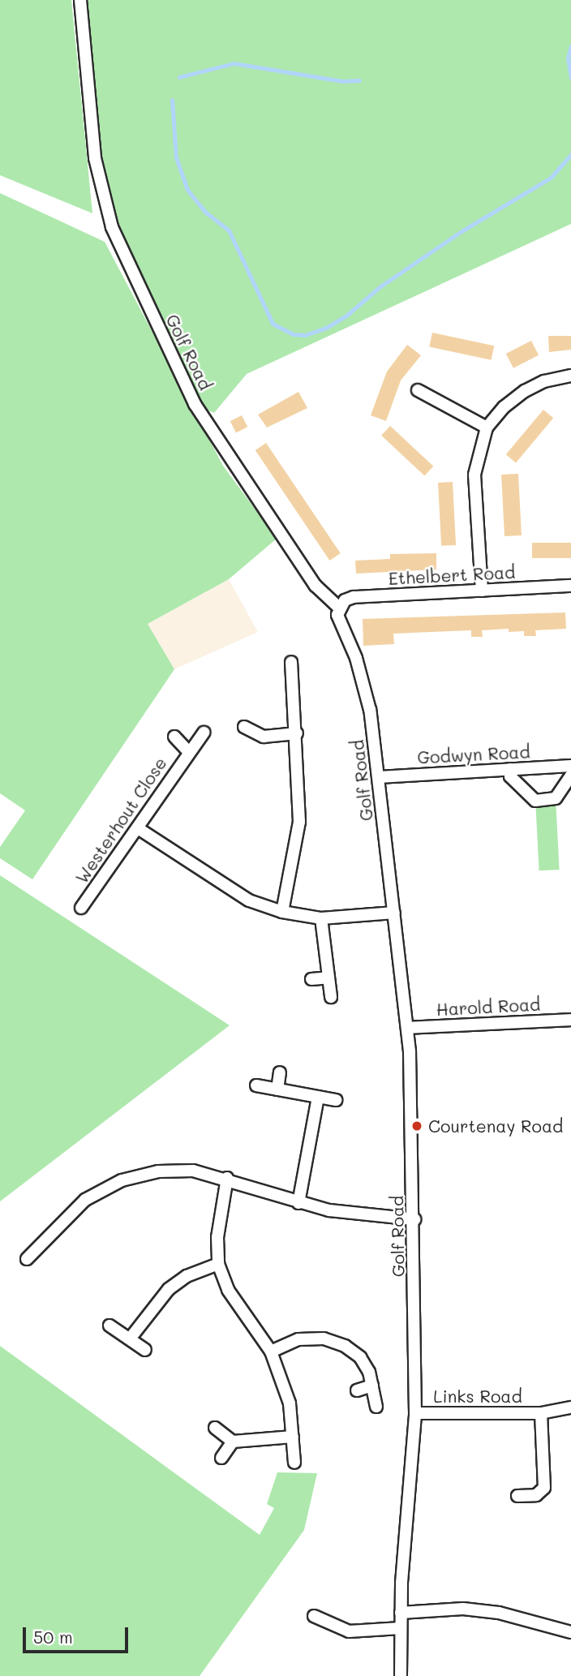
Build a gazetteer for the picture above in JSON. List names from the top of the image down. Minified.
{"streets":{"street":["Golf Road","Ethelbert Road","Godwyn Road","Westerhout Close","Harold Road","Links Road"]},"crossings":[["Golf Road","Ethelbert Road"],["Golf Road","Godwyn Road"],["Golf Road","Harold Road"],["Golf Road","Links Road"]],"places":["Courtenay Road"],"scale_bar":"50 m"}
